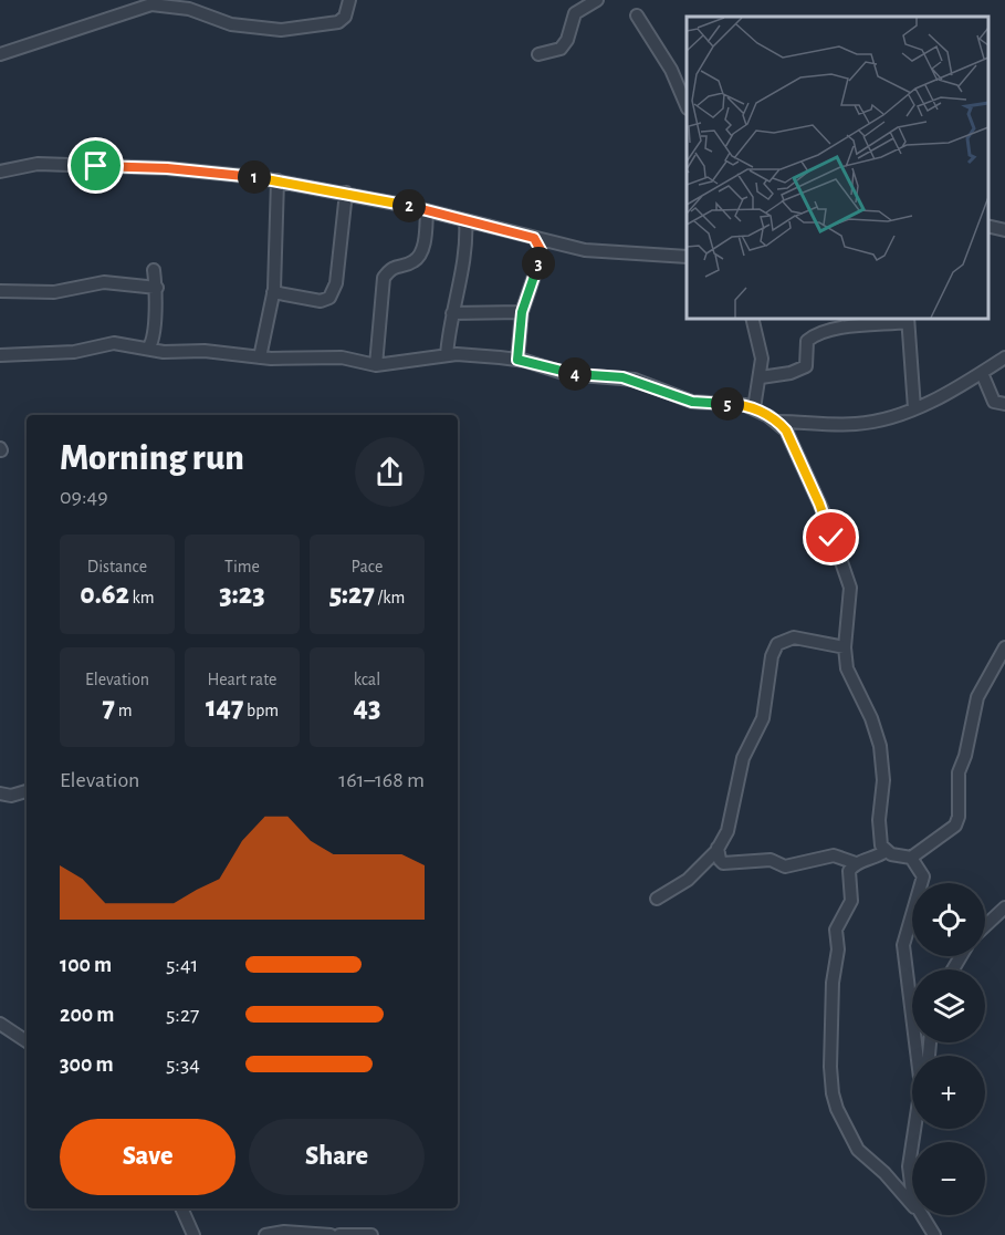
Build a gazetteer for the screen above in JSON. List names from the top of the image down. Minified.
{"page":{"pins":["1","2","3","4","5"],"heading":["Morning run","09:49"],"stats":[["Distance","0.62 km"],["Time","3:23"],["Pace","5:27 /km"],["Elevation","7 m"],["Heart rate","147 bpm"],["kcal","43"]],"chart":["Elevation","161–168 m"],"map_buttons":["+","−"],"list":[{"name":"100 m","note":"5:41"},{"name":"200 m","note":"5:27"},{"name":"300 m","note":"5:34"}],"buttons":["Save","Share"]}}
